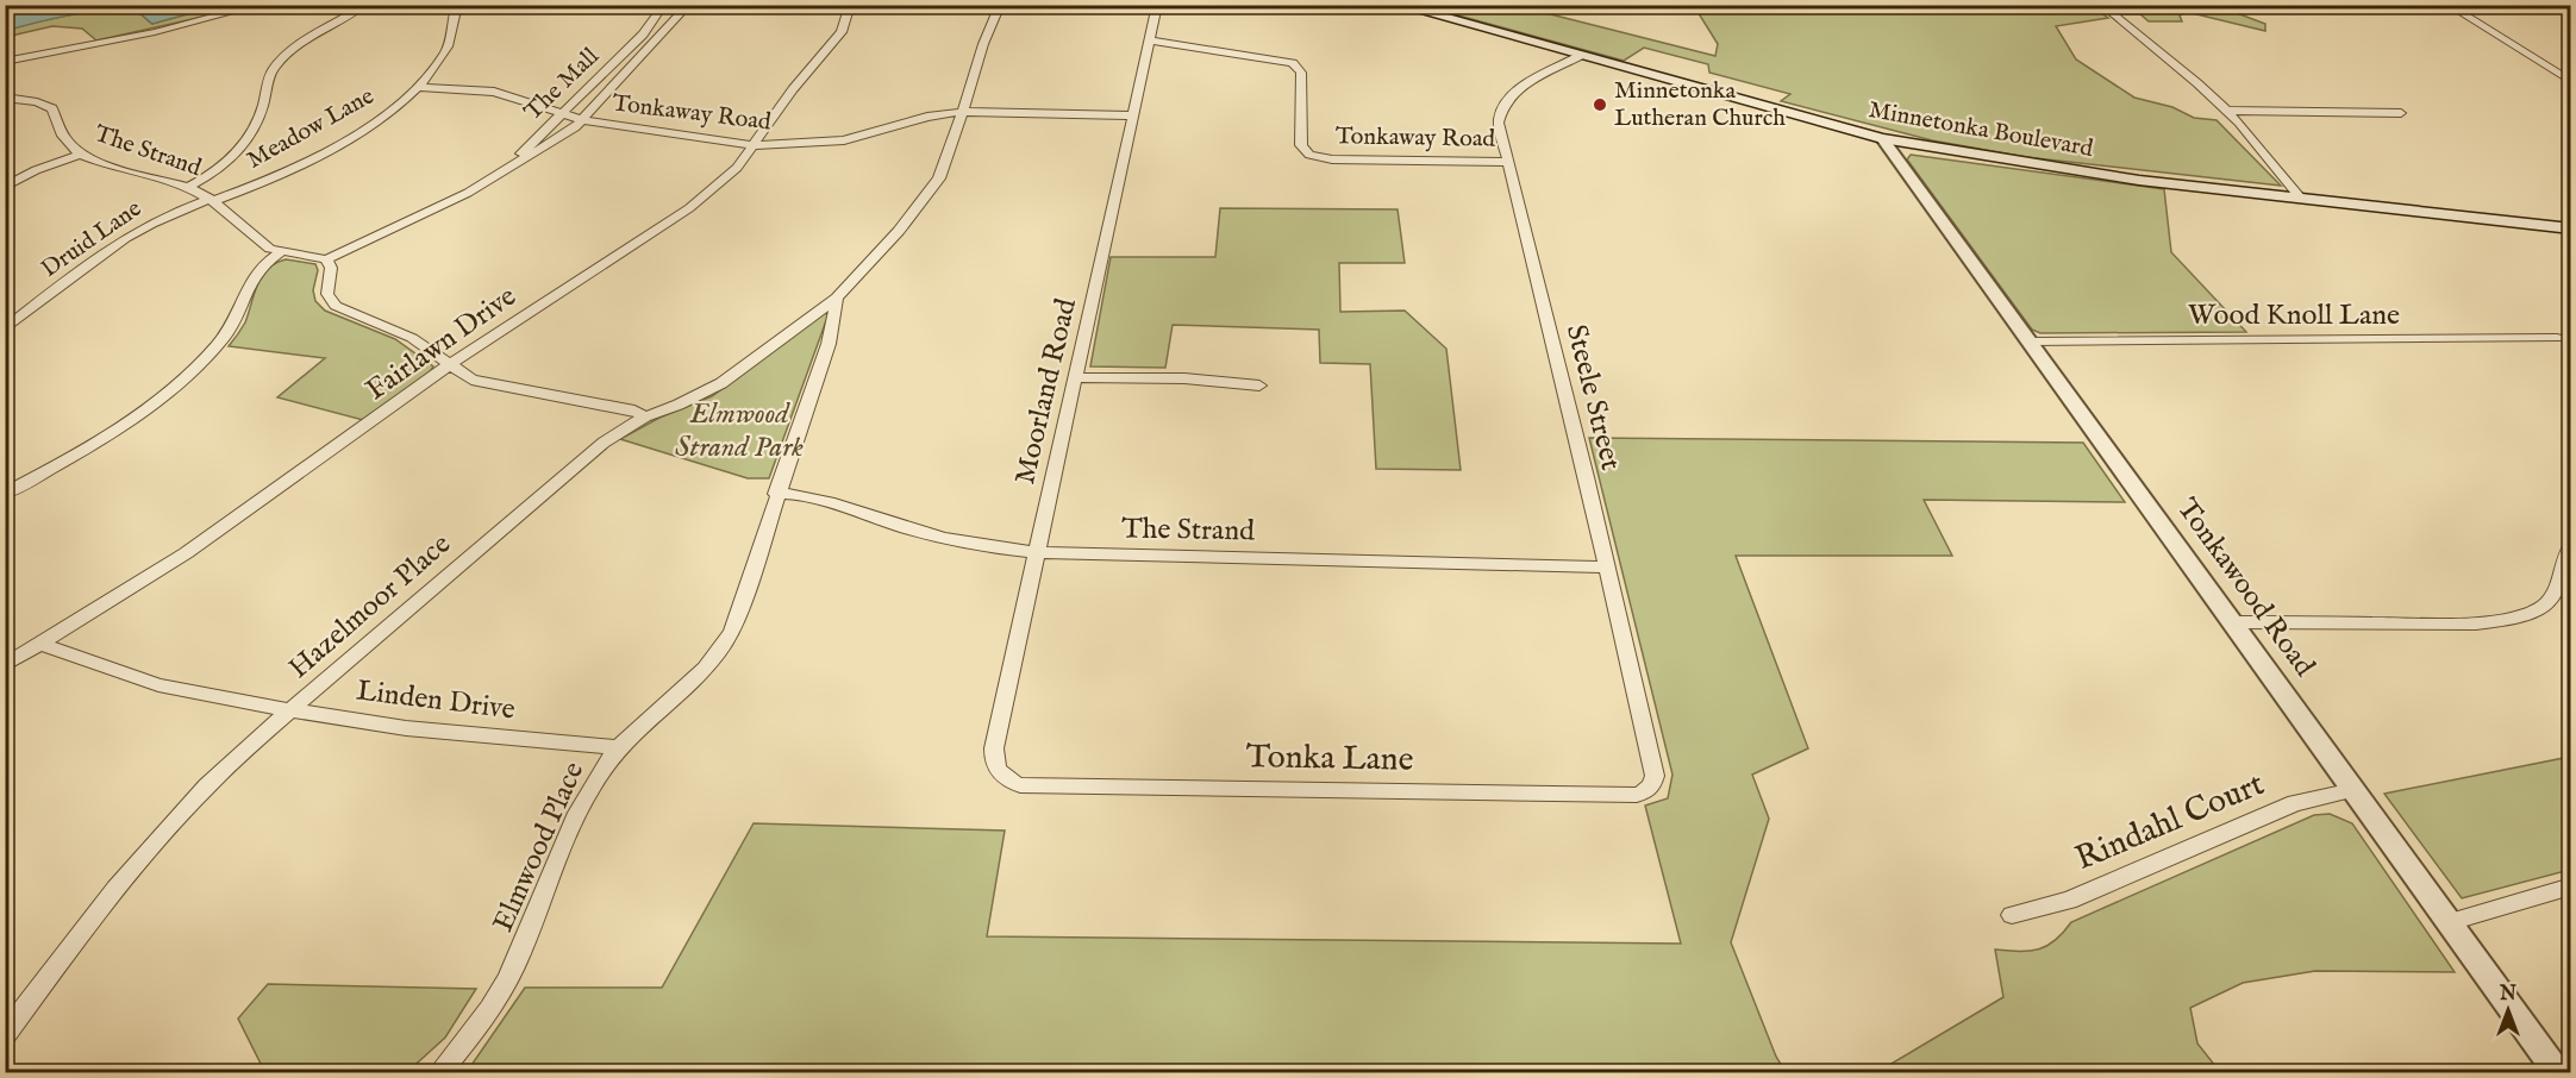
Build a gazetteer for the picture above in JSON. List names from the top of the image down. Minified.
{"streets":{"main road":["Minnetonka Boulevard"],"street":["The Mall","Tonkaway Road","Meadow Lane","The Strand","Druid Lane","Wood Knoll Lane","Fairlawn Drive","Moorland Road","Steele Street","Tonkawood Road","Hazelmoor Place","Linden Drive","Tonka Lane","Rindahl Court","Elmwood Place"]},"crossings":[["The Mall","Tonkaway Road"],["The Mall","The Strand"],["Tonkaway Road","Meadow Lane"],["Tonkaway Road","Fairlawn Drive"],["Tonkaway Road","Moorland Road"],["Tonkaway Road","Steele Street"],["Meadow Lane","The Strand"],["Meadow Lane","Druid Lane"],["Minnetonka Boulevard","Steele Street"],["Minnetonka Boulevard","Tonkawood Road"],["The Strand","Druid Lane"],["The Strand","Moorland Road"],["The Strand","Steele Street"],["The Strand","Elmwood Place"],["Wood Knoll Lane","Tonkawood Road"],["Fairlawn Drive","Linden Drive"],["Moorland Road","Tonka Lane"],["Steele Street","Tonka Lane"],["Tonkawood Road","Rindahl Court"],["Hazelmoor Place","Linden Drive"],["Hazelmoor Place","Elmwood Place"],["Linden Drive","Elmwood Place"]],"parks":["Elmwood Strand Park"],"places":["Minnetonka Lutheran Church"],"north":"top"}
